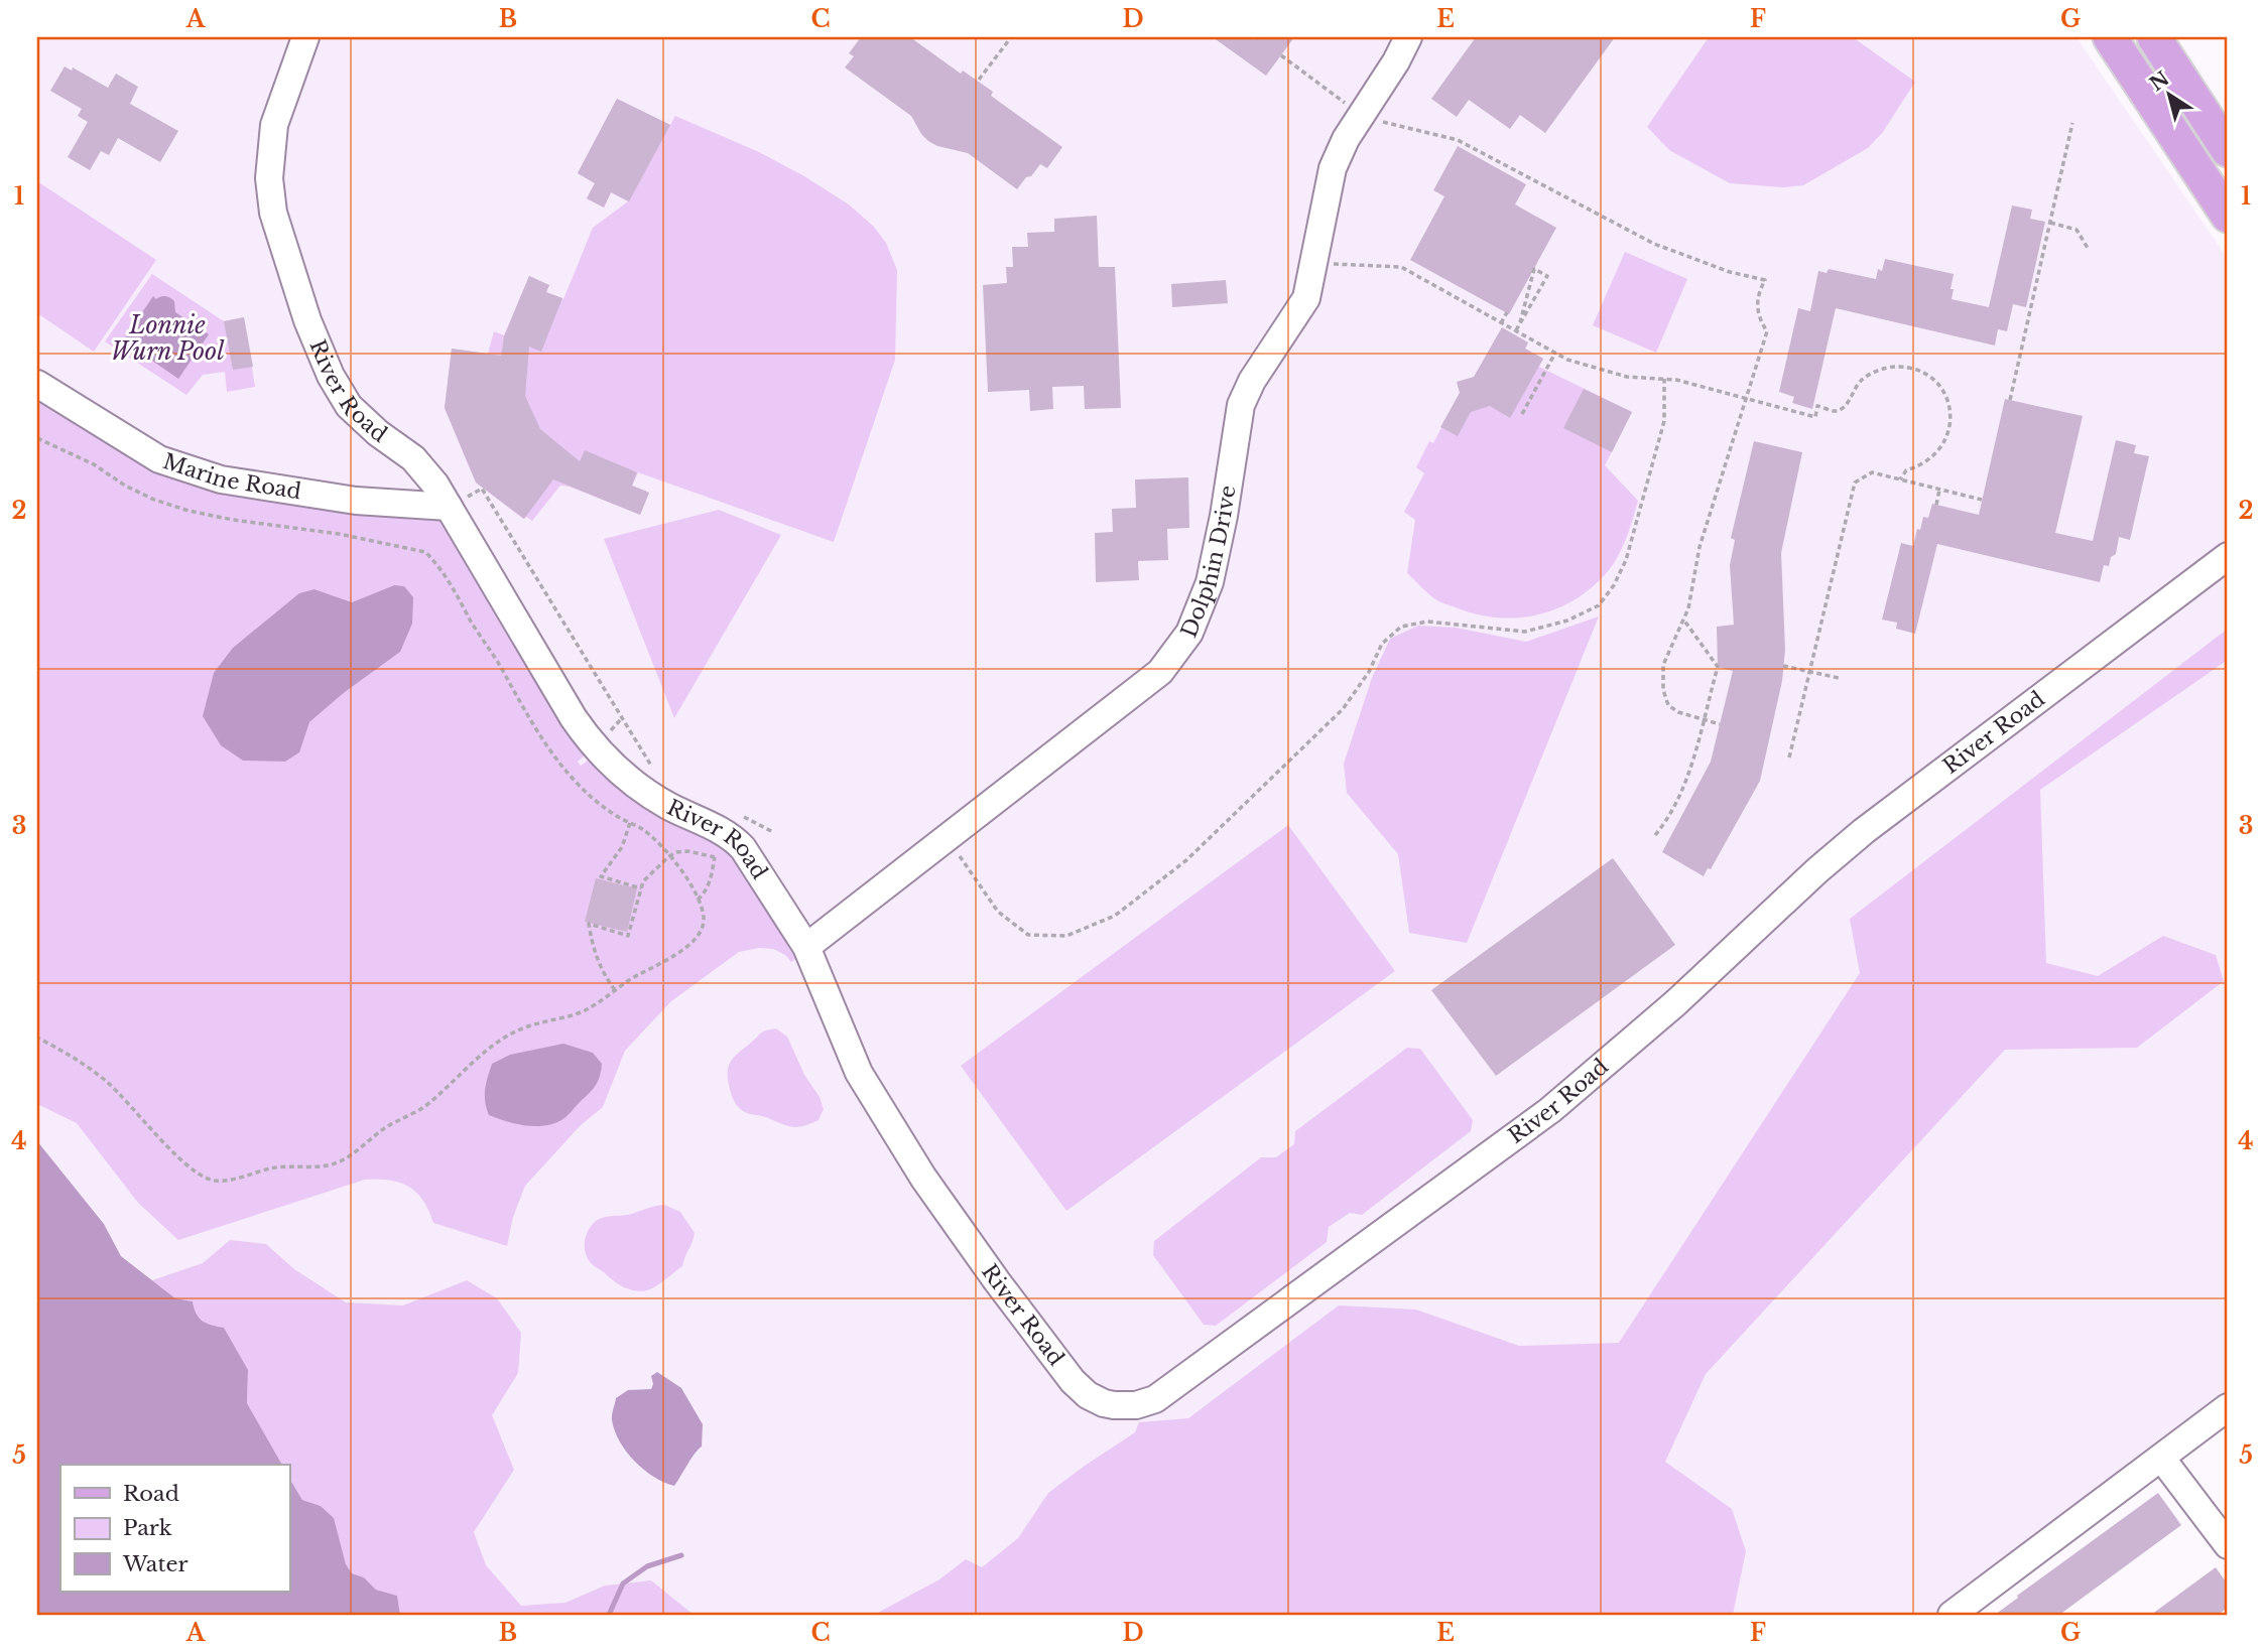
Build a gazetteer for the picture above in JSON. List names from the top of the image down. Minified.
{"streets":{"street":["River Road","Marine Road","Dolphin Drive"]},"crossings":[["River Road","Marine Road"],["River Road","Dolphin Drive"]],"water":["Lonnie Wurn Pool"],"legend":["Road","Park","Water"],"north":"top left","grid":{"columns":["A","B","C","D","E","F","G"],"rows":["1","2","3","4","5"]}}
